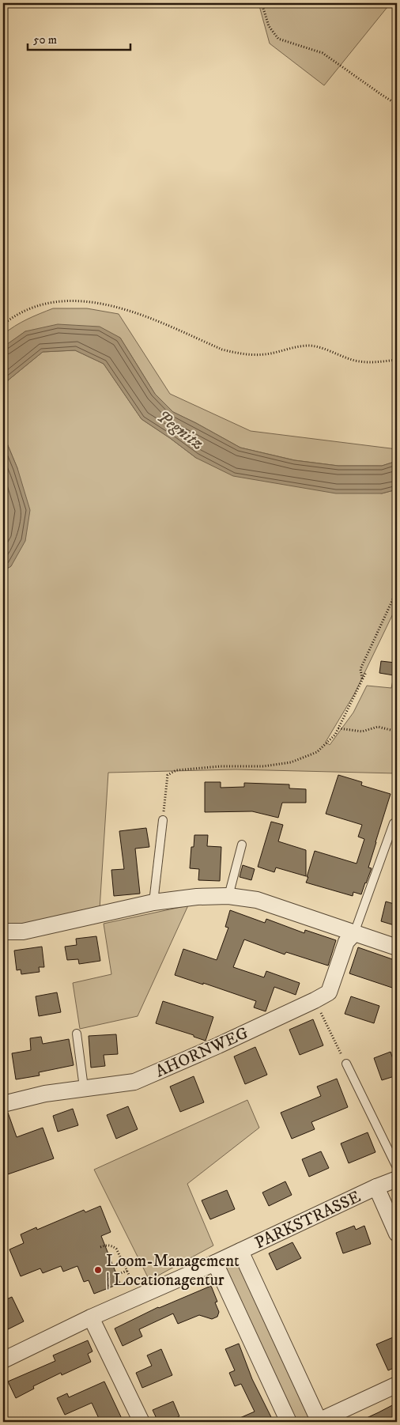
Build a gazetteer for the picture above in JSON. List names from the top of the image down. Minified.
{"streets":{"street":["AHORNWEG","PARKSTRASSE"]},"water":["Pegnitz"],"places":["Loom-Management | Locationagentur"],"scale_bar":"50 m"}
